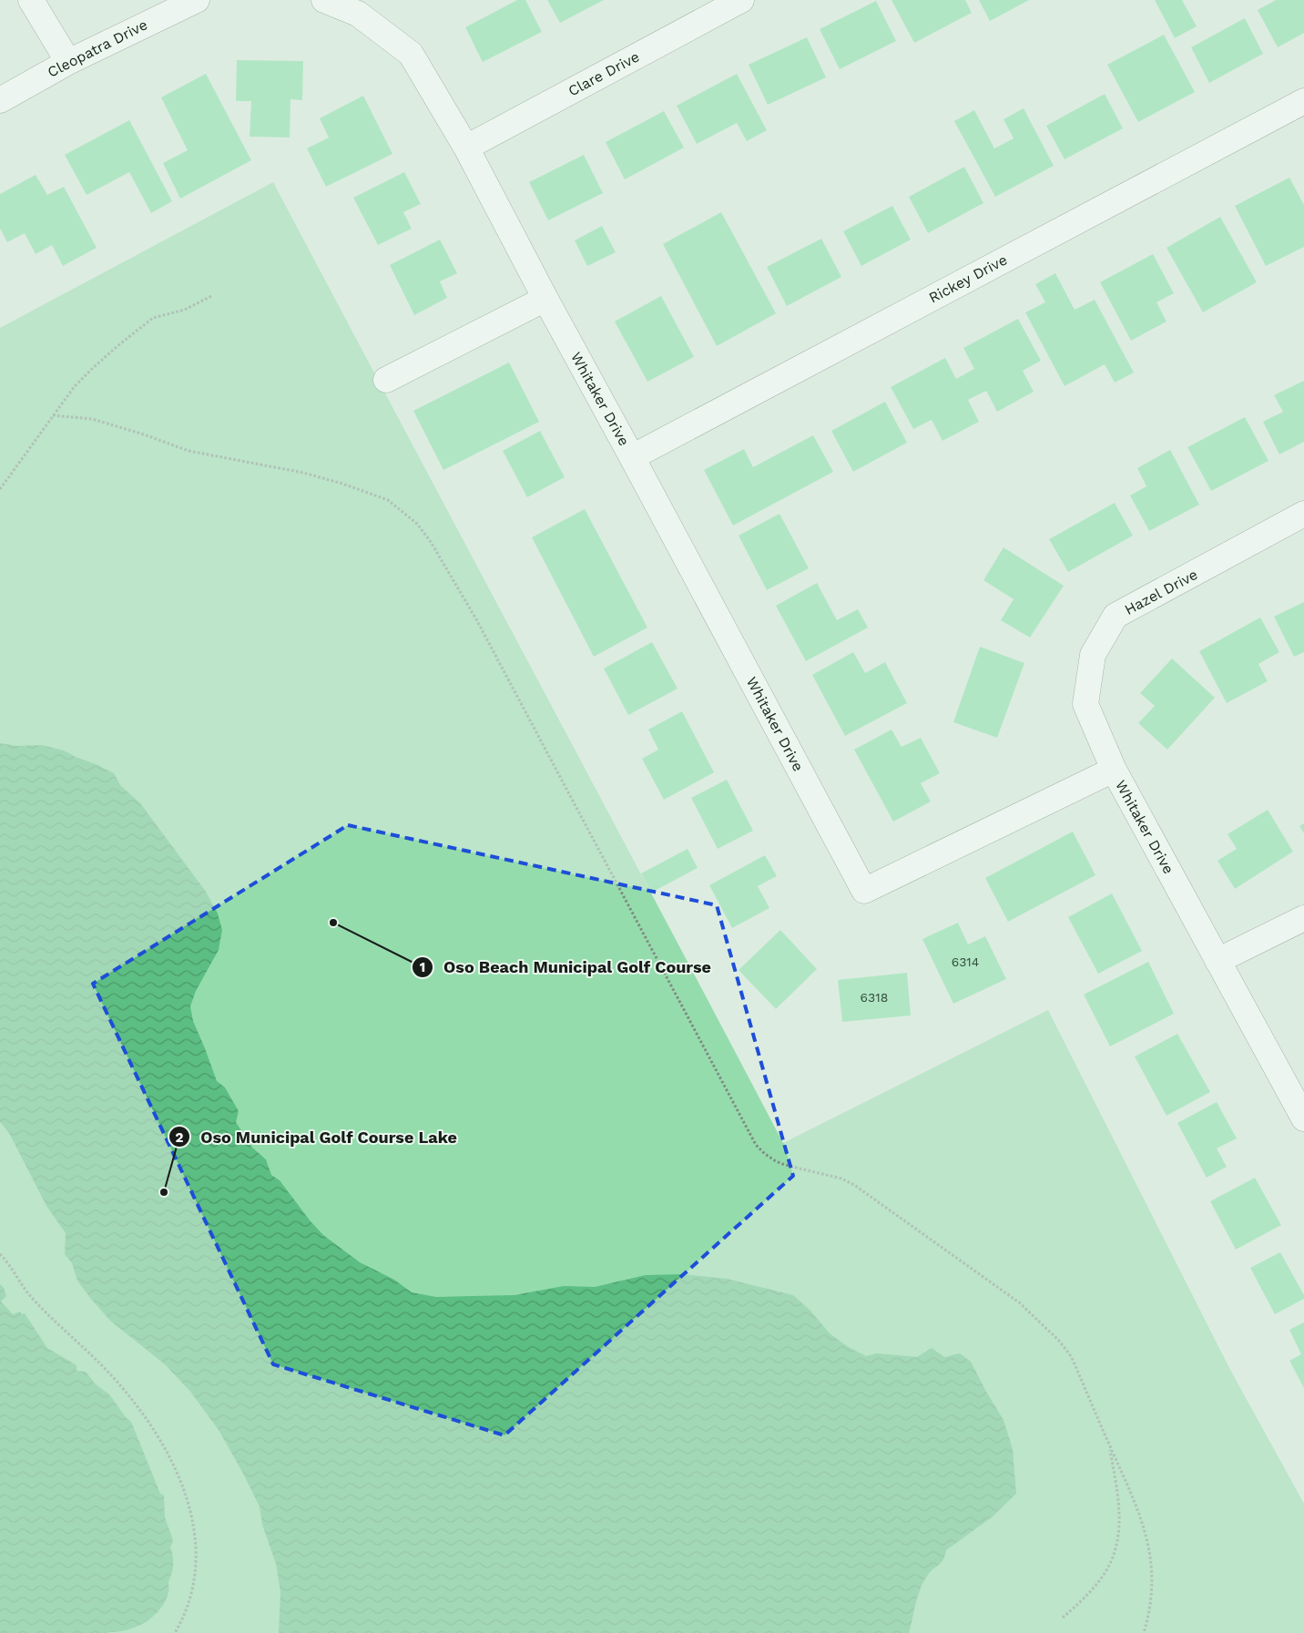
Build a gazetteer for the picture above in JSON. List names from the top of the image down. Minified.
{"streets":{"street":["Cleopatra Drive","Clare Drive","Rickey Drive","Whitaker Drive","Hazel Drive"]},"crossings":[["Clare Drive","Whitaker Drive"],["Rickey Drive","Whitaker Drive"],["Whitaker Drive","Hazel Drive"]],"places":["Oso Beach Municipal Golf Course","Oso Municipal Golf Course Lake"],"house_numbers":["6314","6318"]}
